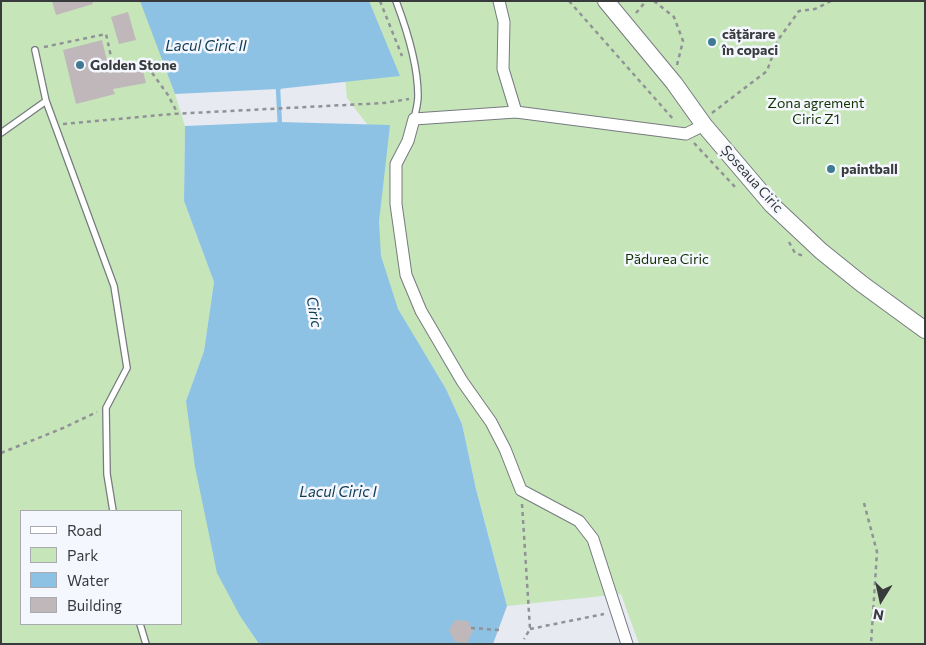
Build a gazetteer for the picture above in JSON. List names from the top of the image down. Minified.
{"streets":{"main road":["Șoseaua Ciric"]},"water":["Lacul Ciric II","Ciric","Lacul Ciric I"],"parks":["Zona agrement Ciric Z1","Pădurea Ciric"],"places":["cățărare în copaci","Golden Stone","paintball"],"legend":["Road","Park","Water","Building"],"north":"bottom"}
